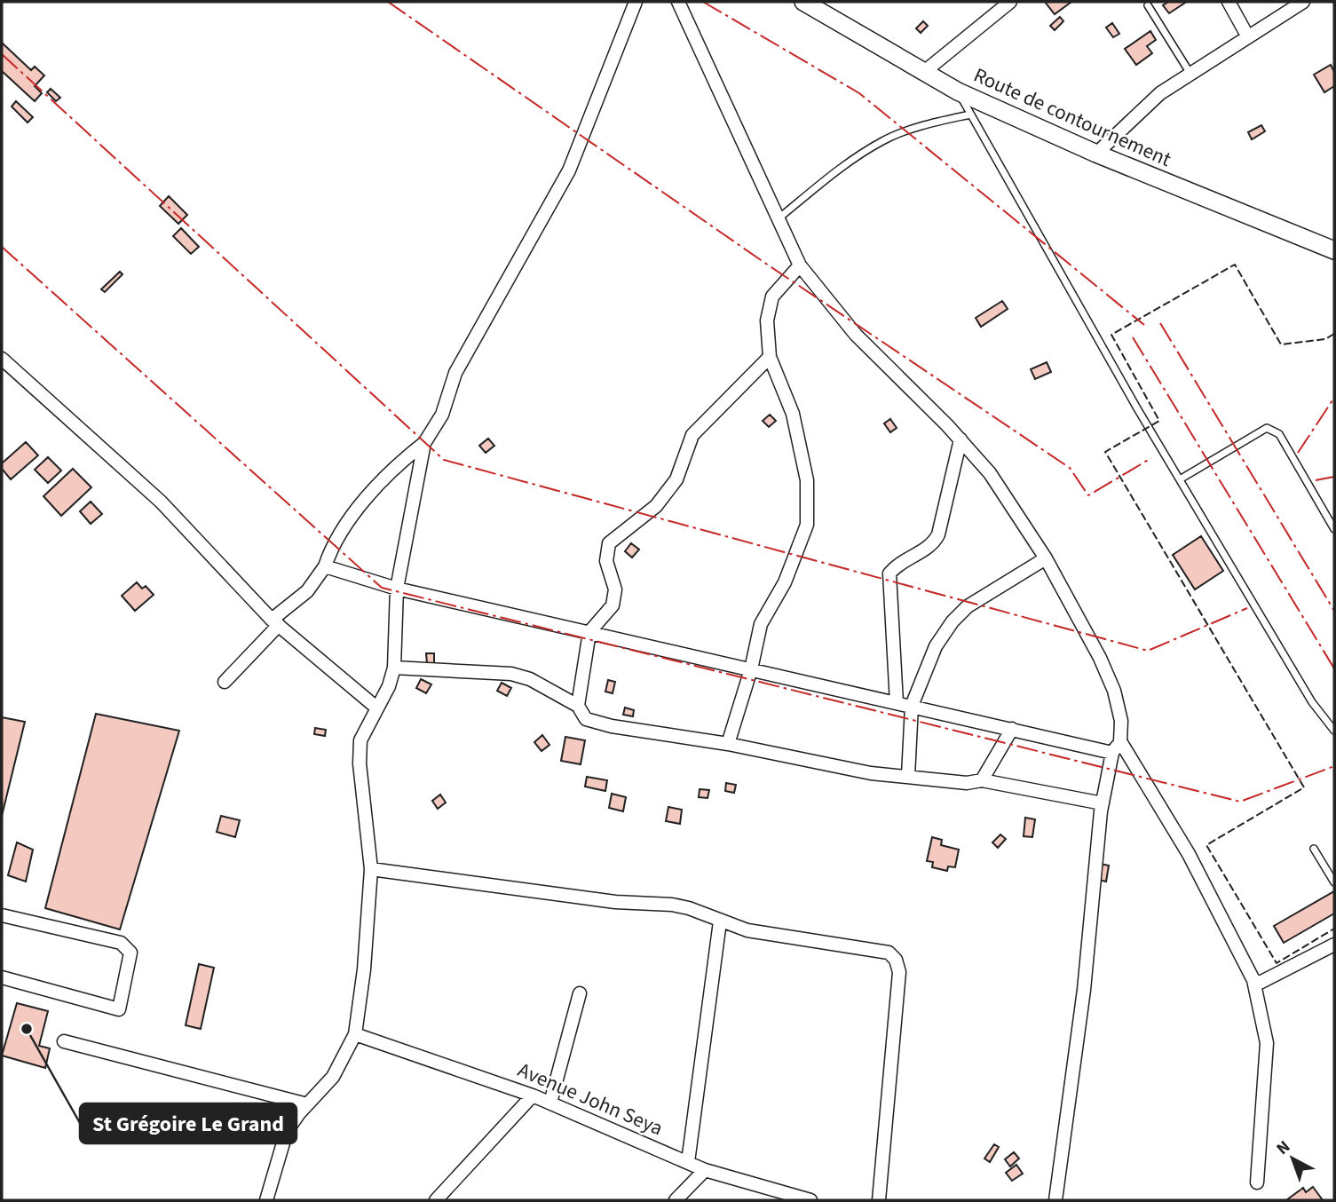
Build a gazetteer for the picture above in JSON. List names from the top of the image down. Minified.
{"streets":{"street":["Route de contournement","Avenue John Seya"]},"places":["St Grégoire Le Grand"],"north":"top left"}
